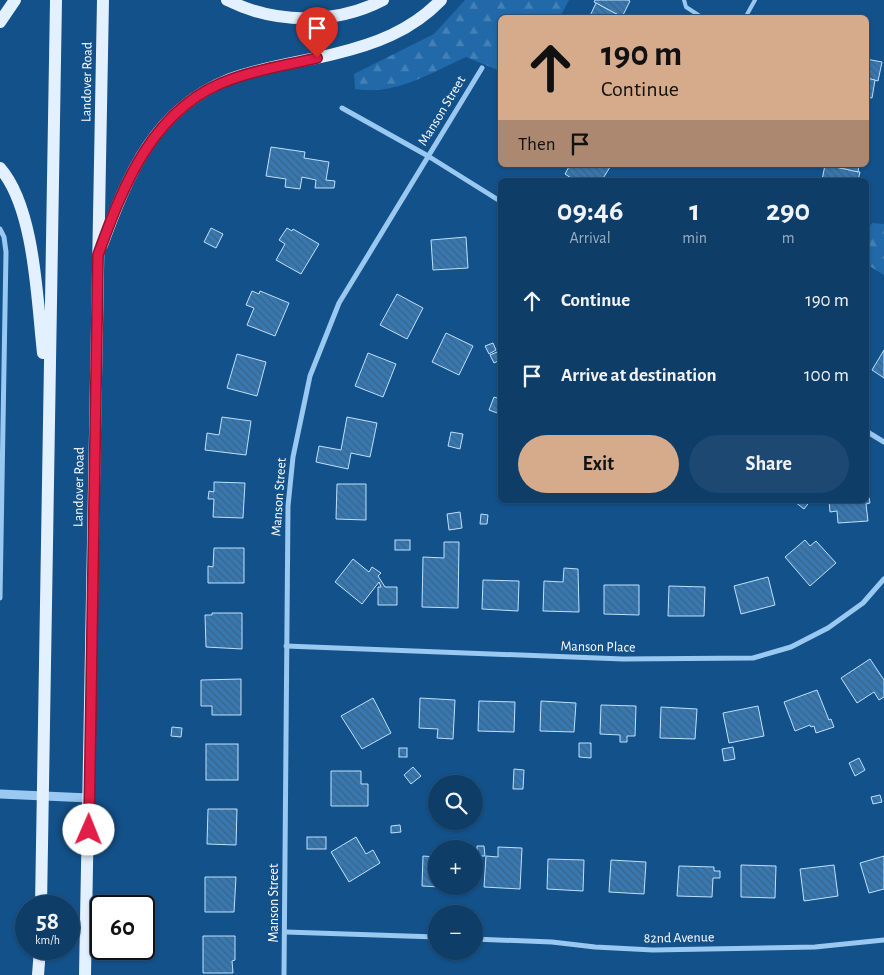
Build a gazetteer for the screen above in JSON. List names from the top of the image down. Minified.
{"streets":{"main road":["Landover Road"],"street":["Manson Street","Manson Place","82nd Avenue"]},"crossings":[["Manson Street","Manson Place"]],"page":{"turn":["190 m","Continue"],"then":"Then","eta":["09:46","Arrival","1","min","290","m"],"list":[{"name":"Continue","value":"190 m"},{"name":"Arrive at destination","value":"100 m"}],"buttons":["Exit","Share"],"map_buttons":["+","−"],"speed":"58 km/h","limit":"60"}}
